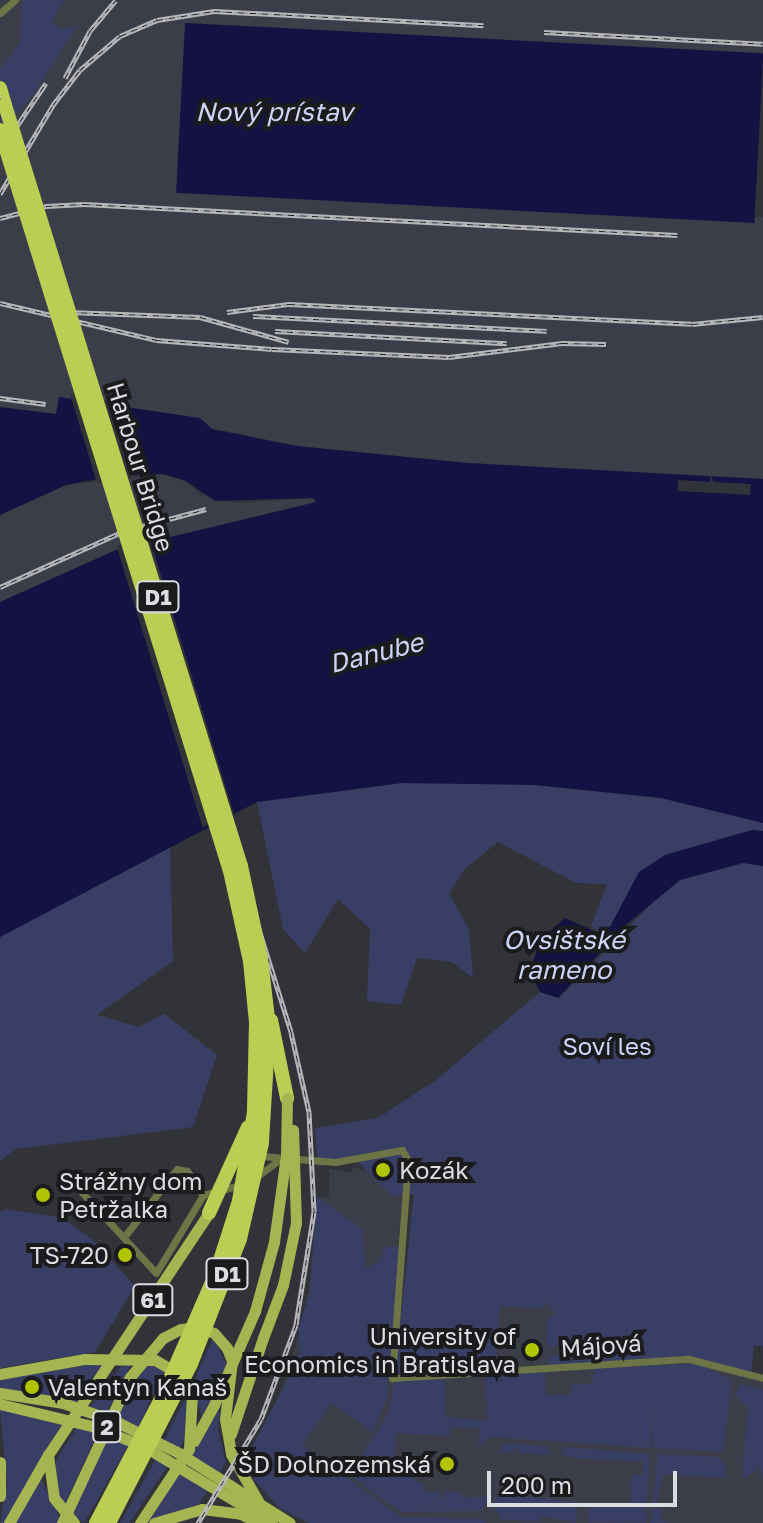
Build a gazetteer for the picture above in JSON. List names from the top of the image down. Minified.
{"streets":{"highway":["Harbour Bridge","D1"],"main road":["61","2"],"street":["Májová"]},"crossings":[["Harbour Bridge","D1"]],"water":["Nový prístav","Danube","Ovsištské rameno"],"parks":["Soví les"],"places":["Kozák","Strážny dom Petržalka","TS-720","University of Economics in Bratislava","Valentyn Kanaš","ŠD Dolnozemská"],"scale_bar":"200 m"}
